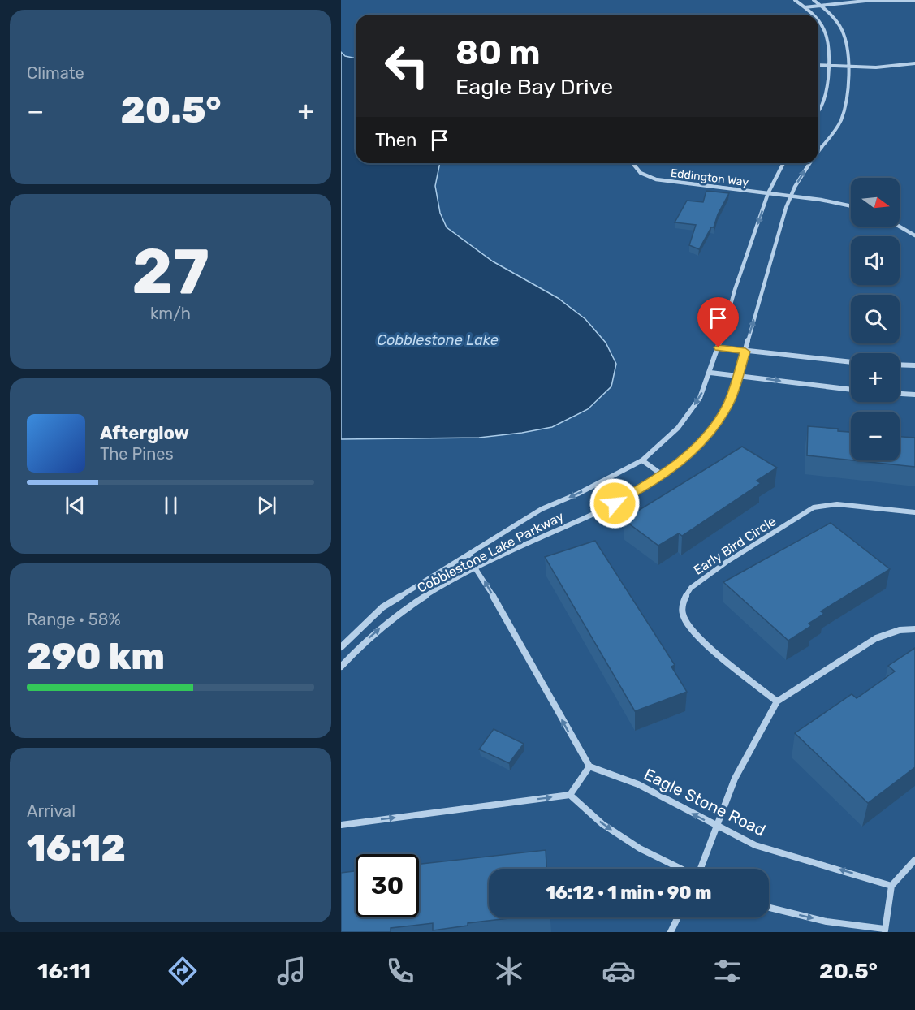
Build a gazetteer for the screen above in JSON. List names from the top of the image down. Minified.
{"streets":{"street":["Eddington Way","Early Bird Circle","Cobblestone Lake Parkway","Eagle Stone Road"]},"crossings":[["Eddington Way","Cobblestone Lake Parkway"]],"one_way":["Eagle Stone Road"],"water":["Cobblestone Lake"],"north":"right","page":{"tile":["Climate",["27","km/h"],["Range · 58%","290 km"],["Arrival","16:12"]],"turn":["80 m","Eagle Bay Drive"],"heat":["−","20.5°","+"],"then":"Then","map_buttons":["+","−"],"song":["Afterglow","The Pines"],"limit":"30","trip":"16:12 · 1 min · 90 m","tabs":["16:11","20.5°"]}}
